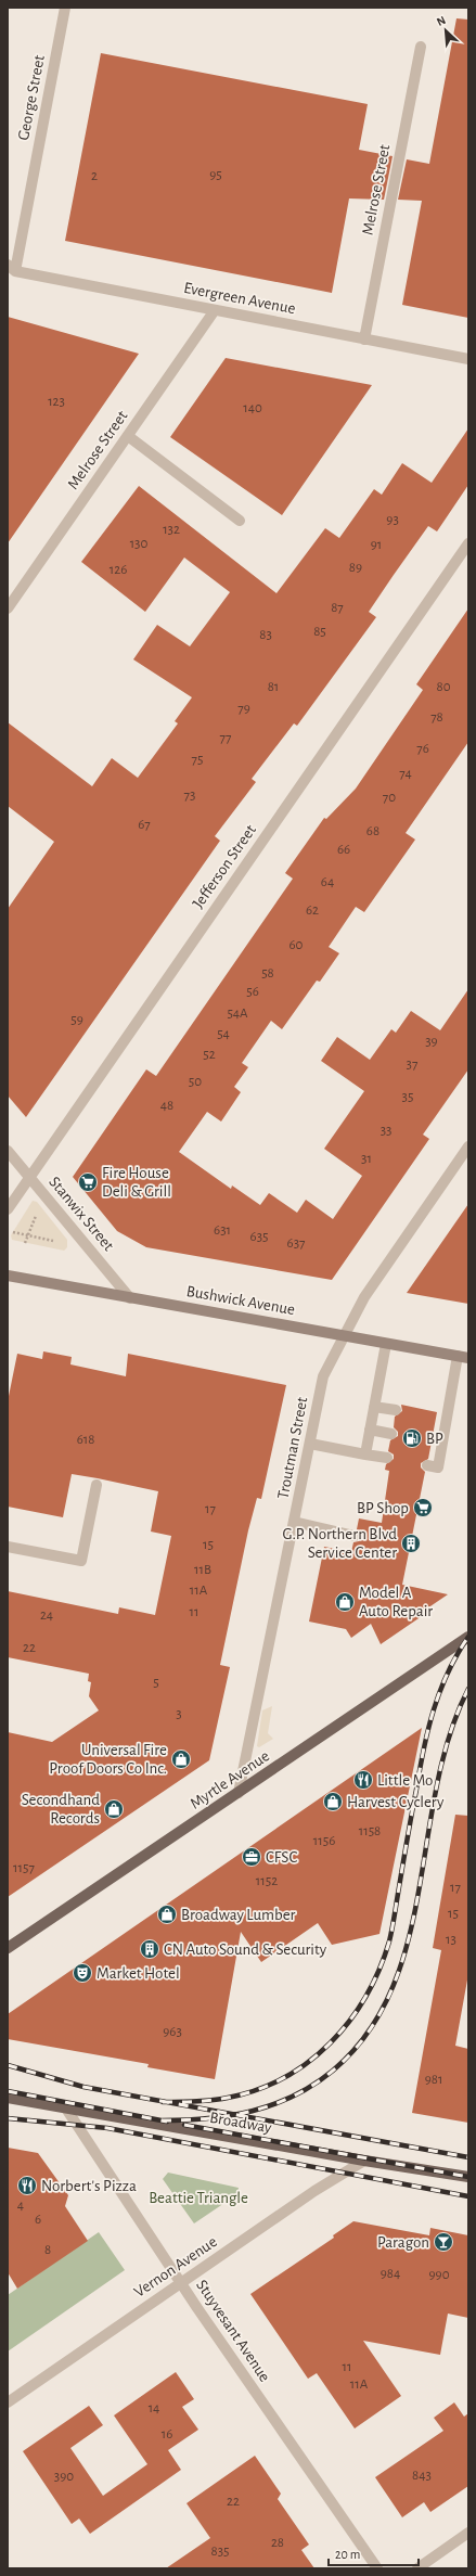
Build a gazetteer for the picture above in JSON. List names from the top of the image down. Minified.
{"streets":{"main road":["Bushwick Avenue","Myrtle Avenue","Broadway"],"street":["George Street","Melrose Street","Evergreen Avenue","Jefferson Street","Stanwix Street","Troutman Street","Vernon Avenue","Stuyvesant Avenue"]},"crossings":[["George Street","Evergreen Avenue"],["Melrose Street","Evergreen Avenue"],["Jefferson Street","Stanwix Street"],["Stanwix Street","Bushwick Avenue"],["Bushwick Avenue","Troutman Street"],["Troutman Street","Myrtle Avenue"],["Broadway","Vernon Avenue"],["Broadway","Stuyvesant Avenue"],["Vernon Avenue","Stuyvesant Avenue"]],"parks":["Beattie Triangle"],"places":{"supermarket":["Fire House Deli & Grill","BP Shop"],"fuel station":["BP"],"building":["G.P. Northern Blvd Service Center","CN Auto Sound & Security"],"shop":["Model A Auto Repair","Universal Fire Proof Doors Co Inc.","Harvest Cyclery","Secondhand Records","Broadway Lumber"],"restaurant":["Little Mo","Norbert's Pizza"],"office":["CFSC"],"theatre":["Market Hotel"],"bar":["Paragon"]},"house_numbers":["95","2","123","140","93","132","130","91","89","126","87","85","83","81","80","79","78","77","76","75","74","73","70","67","68","66","64","62","60","58","56","54A","59","54","39","52","37","50","35","48","33","31","631","635","637","618","17","15","11B","11A","11","24","22","5","3","1158","1156","1157","1152","17","15","13","963","981","4","6","8","984","990","11","11A","14","16","843","390","22","28","835"],"scale_bar":"20 m","north":"top left"}
